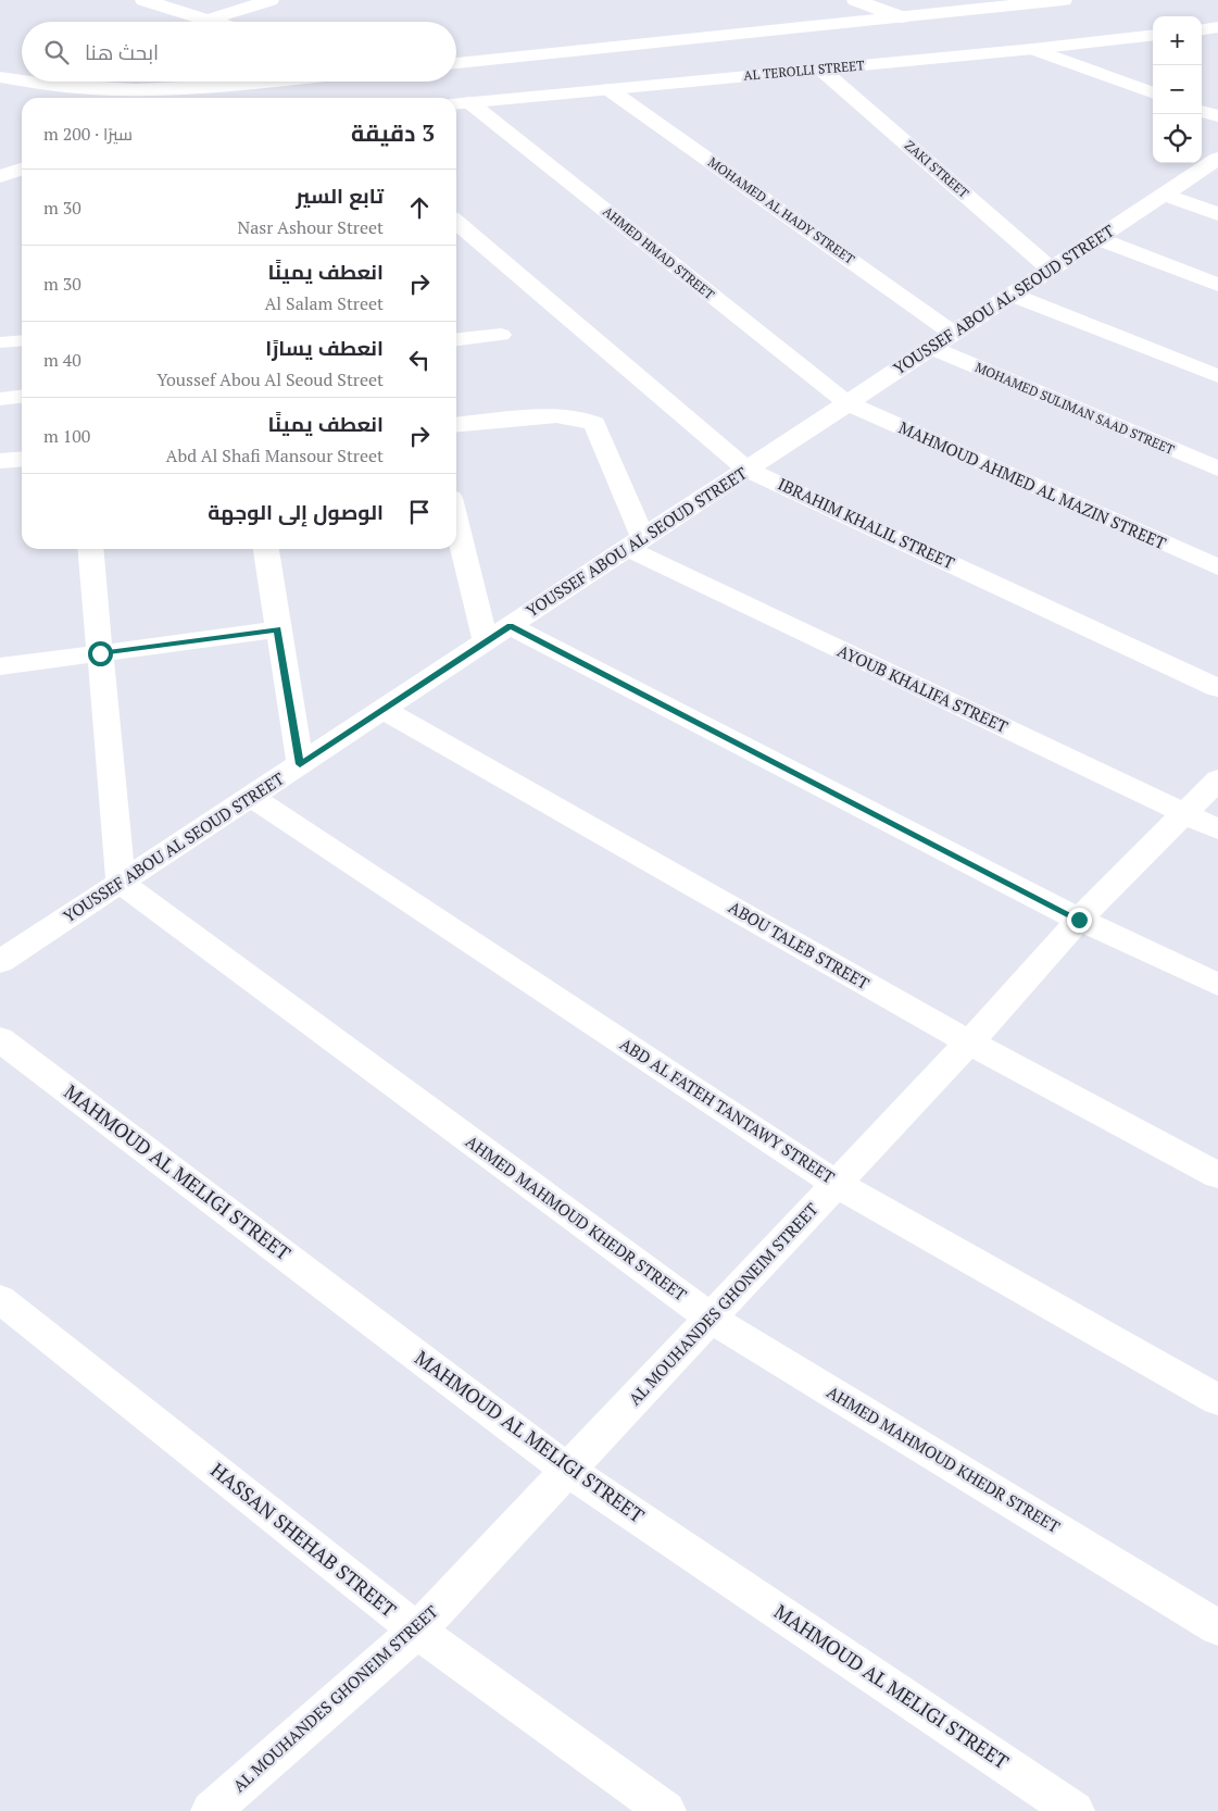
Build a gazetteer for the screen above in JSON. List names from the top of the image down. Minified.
{"streets":{"street":["AL TEROLLI STREET","ZAKI STREET","MOHAMED AL HADY STREET","AHMED HMAD STREET","YOUSSEF ABOU AL SEOUD STREET","MOHAMED SULIMAN SAAD STREET","MAHMOUD AHMED AL MAZIN STREET","IBRAHIM KHALIL STREET","AYOUB KHALIFA STREET","ABOU TALEB STREET","ABD AL FATEH TANTAWY STREET","MAHMOUD AL MELIGI STREET","AHMED MAHMOUD KHEDR STREET","AL MOUHANDES GHONEIM STREET","HASSAN SHEHAB STREET"]},"crossings":[["AL TEROLLI STREET","ZAKI STREET"],["AL TEROLLI STREET","MOHAMED AL HADY STREET"],["AL TEROLLI STREET","AHMED HMAD STREET"],["ZAKI STREET","YOUSSEF ABOU AL SEOUD STREET"],["MOHAMED AL HADY STREET","YOUSSEF ABOU AL SEOUD STREET"],["AHMED HMAD STREET","YOUSSEF ABOU AL SEOUD STREET"],["AHMED HMAD STREET","MAHMOUD AHMED AL MAZIN STREET"],["YOUSSEF ABOU AL SEOUD STREET","MOHAMED SULIMAN SAAD STREET"],["YOUSSEF ABOU AL SEOUD STREET","MAHMOUD AHMED AL MAZIN STREET"],["YOUSSEF ABOU AL SEOUD STREET","IBRAHIM KHALIL STREET"],["YOUSSEF ABOU AL SEOUD STREET","AYOUB KHALIFA STREET"],["YOUSSEF ABOU AL SEOUD STREET","ABOU TALEB STREET"],["YOUSSEF ABOU AL SEOUD STREET","ABD AL FATEH TANTAWY STREET"],["YOUSSEF ABOU AL SEOUD STREET","AHMED MAHMOUD KHEDR STREET"],["AYOUB KHALIFA STREET","AL MOUHANDES GHONEIM STREET"],["ABOU TALEB STREET","AL MOUHANDES GHONEIM STREET"],["ABD AL FATEH TANTAWY STREET","AL MOUHANDES GHONEIM STREET"],["MAHMOUD AL MELIGI STREET","AL MOUHANDES GHONEIM STREET"],["AHMED MAHMOUD KHEDR STREET","AL MOUHANDES GHONEIM STREET"],["AL MOUHANDES GHONEIM STREET","HASSAN SHEHAB STREET"]],"page":{"map_buttons":["+","−"],"search":"ابحث هنا","heading":["3 دقيقة","سيرًا · 200 m"],"list":[["تابع السير","Nasr Ashour Street","30 m"],["انعطف يمينًا","Al Salam Street","30 m"],["انعطف يسارًا","Youssef Abou Al Seoud Street","40 m"],["انعطف يمينًا","Abd Al Shafi Mansour Street","100 m"],"الوصول إلى الوجهة"]}}
